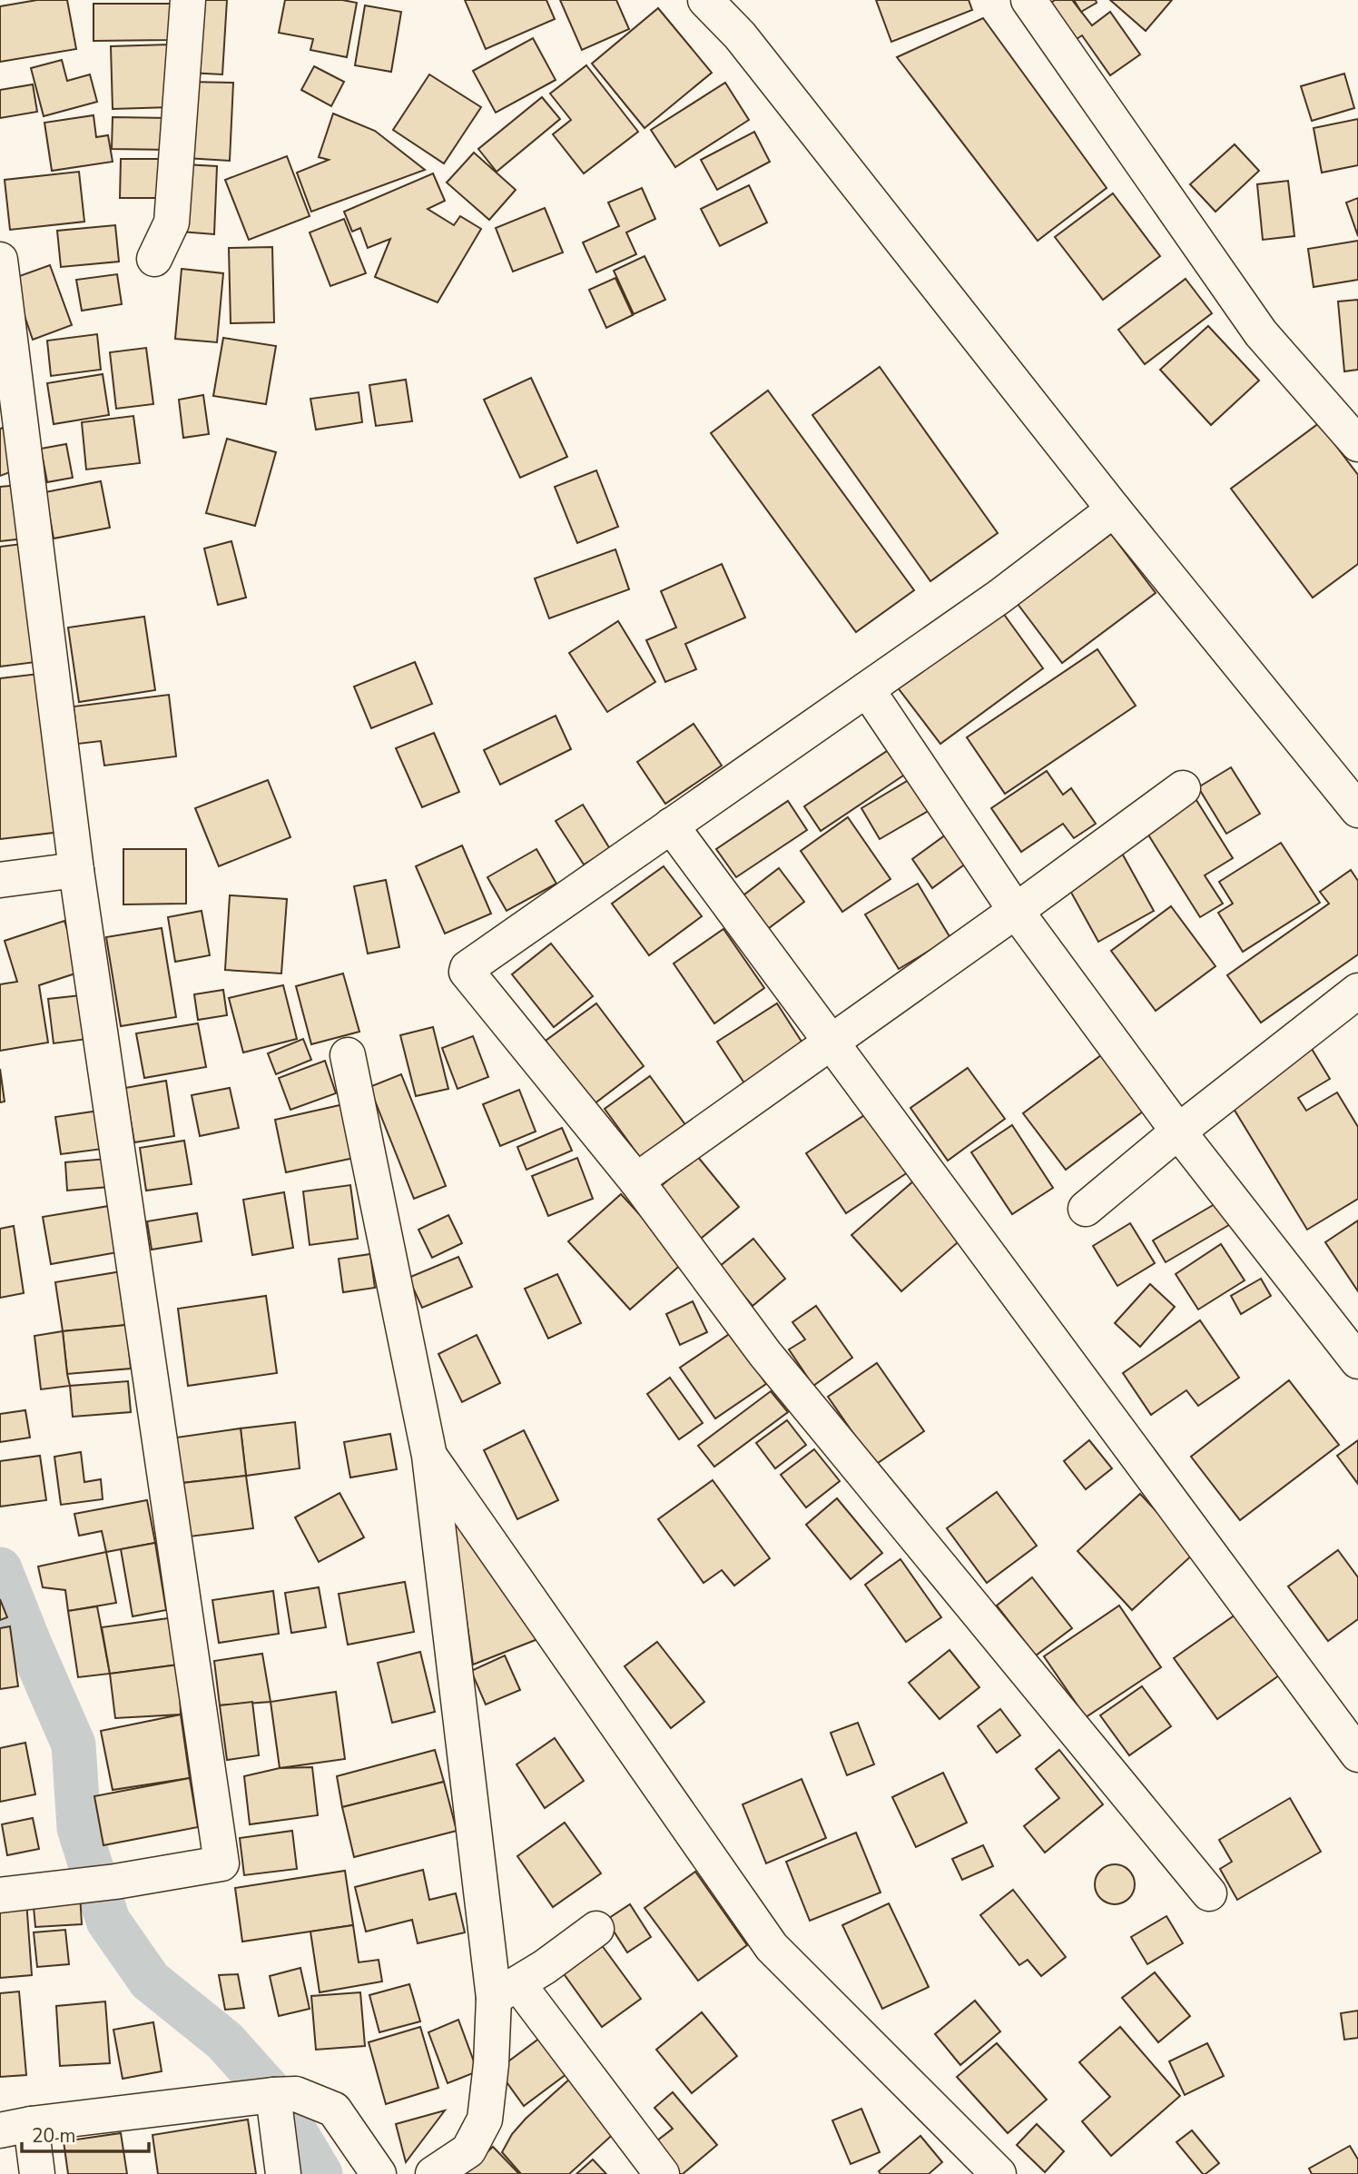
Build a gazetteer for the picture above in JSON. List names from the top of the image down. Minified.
{"scale_bar":"20 m"}
